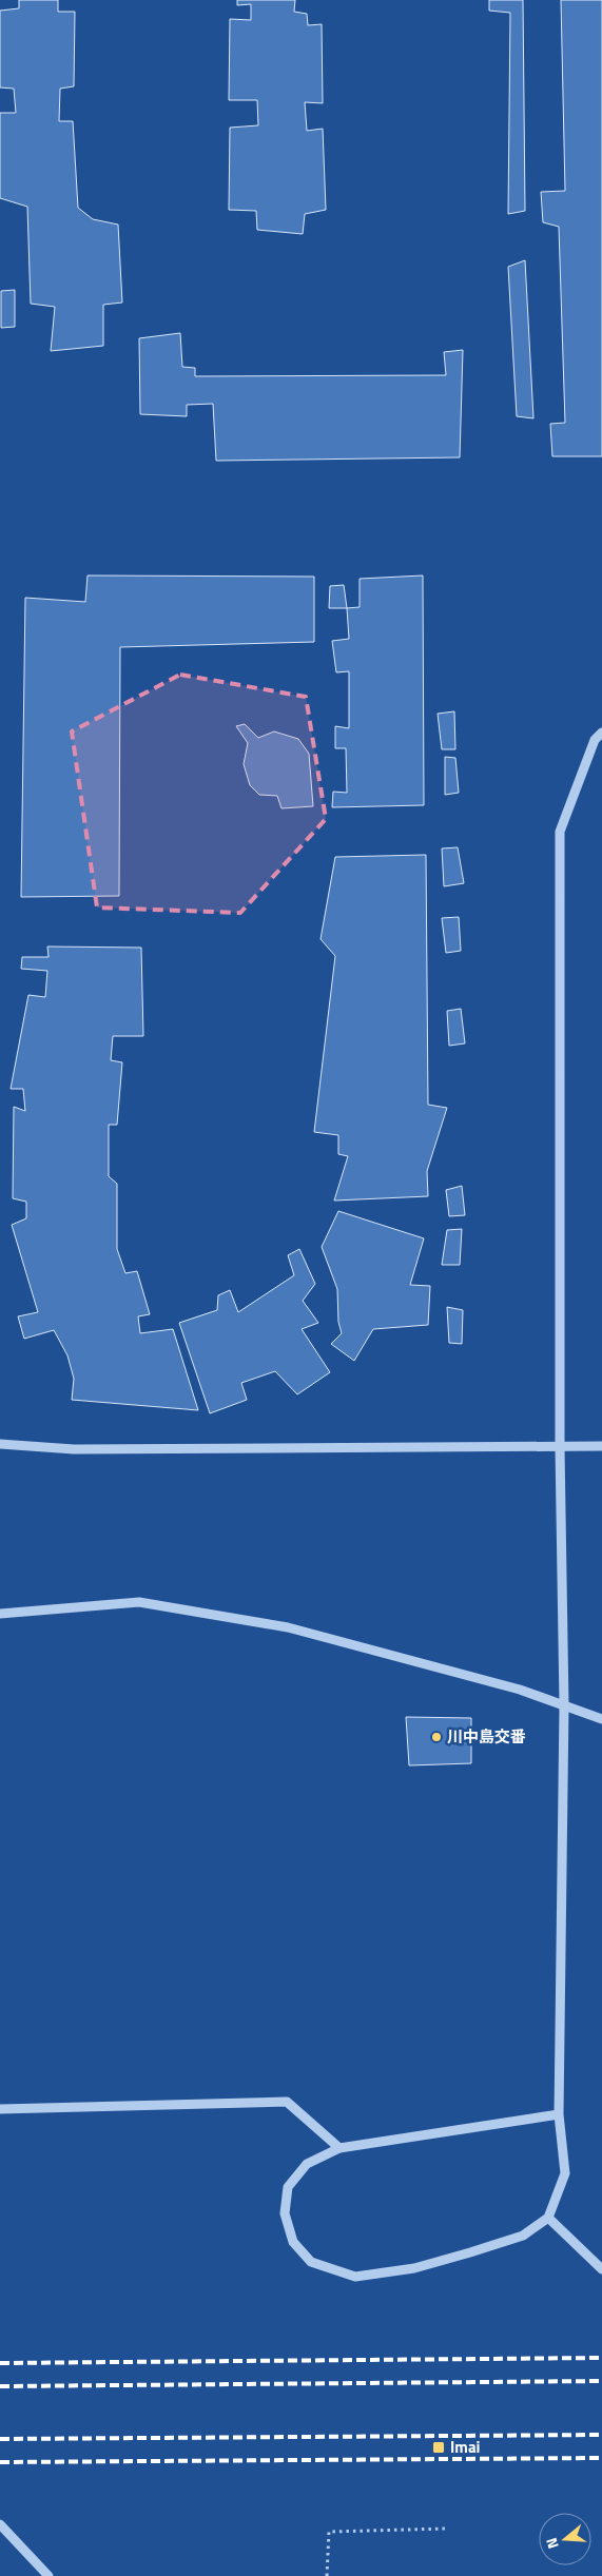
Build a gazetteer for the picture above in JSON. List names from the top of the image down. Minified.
{"places":{"other":["川中島交番"],"transit":["Imai"]},"north":"left"}
